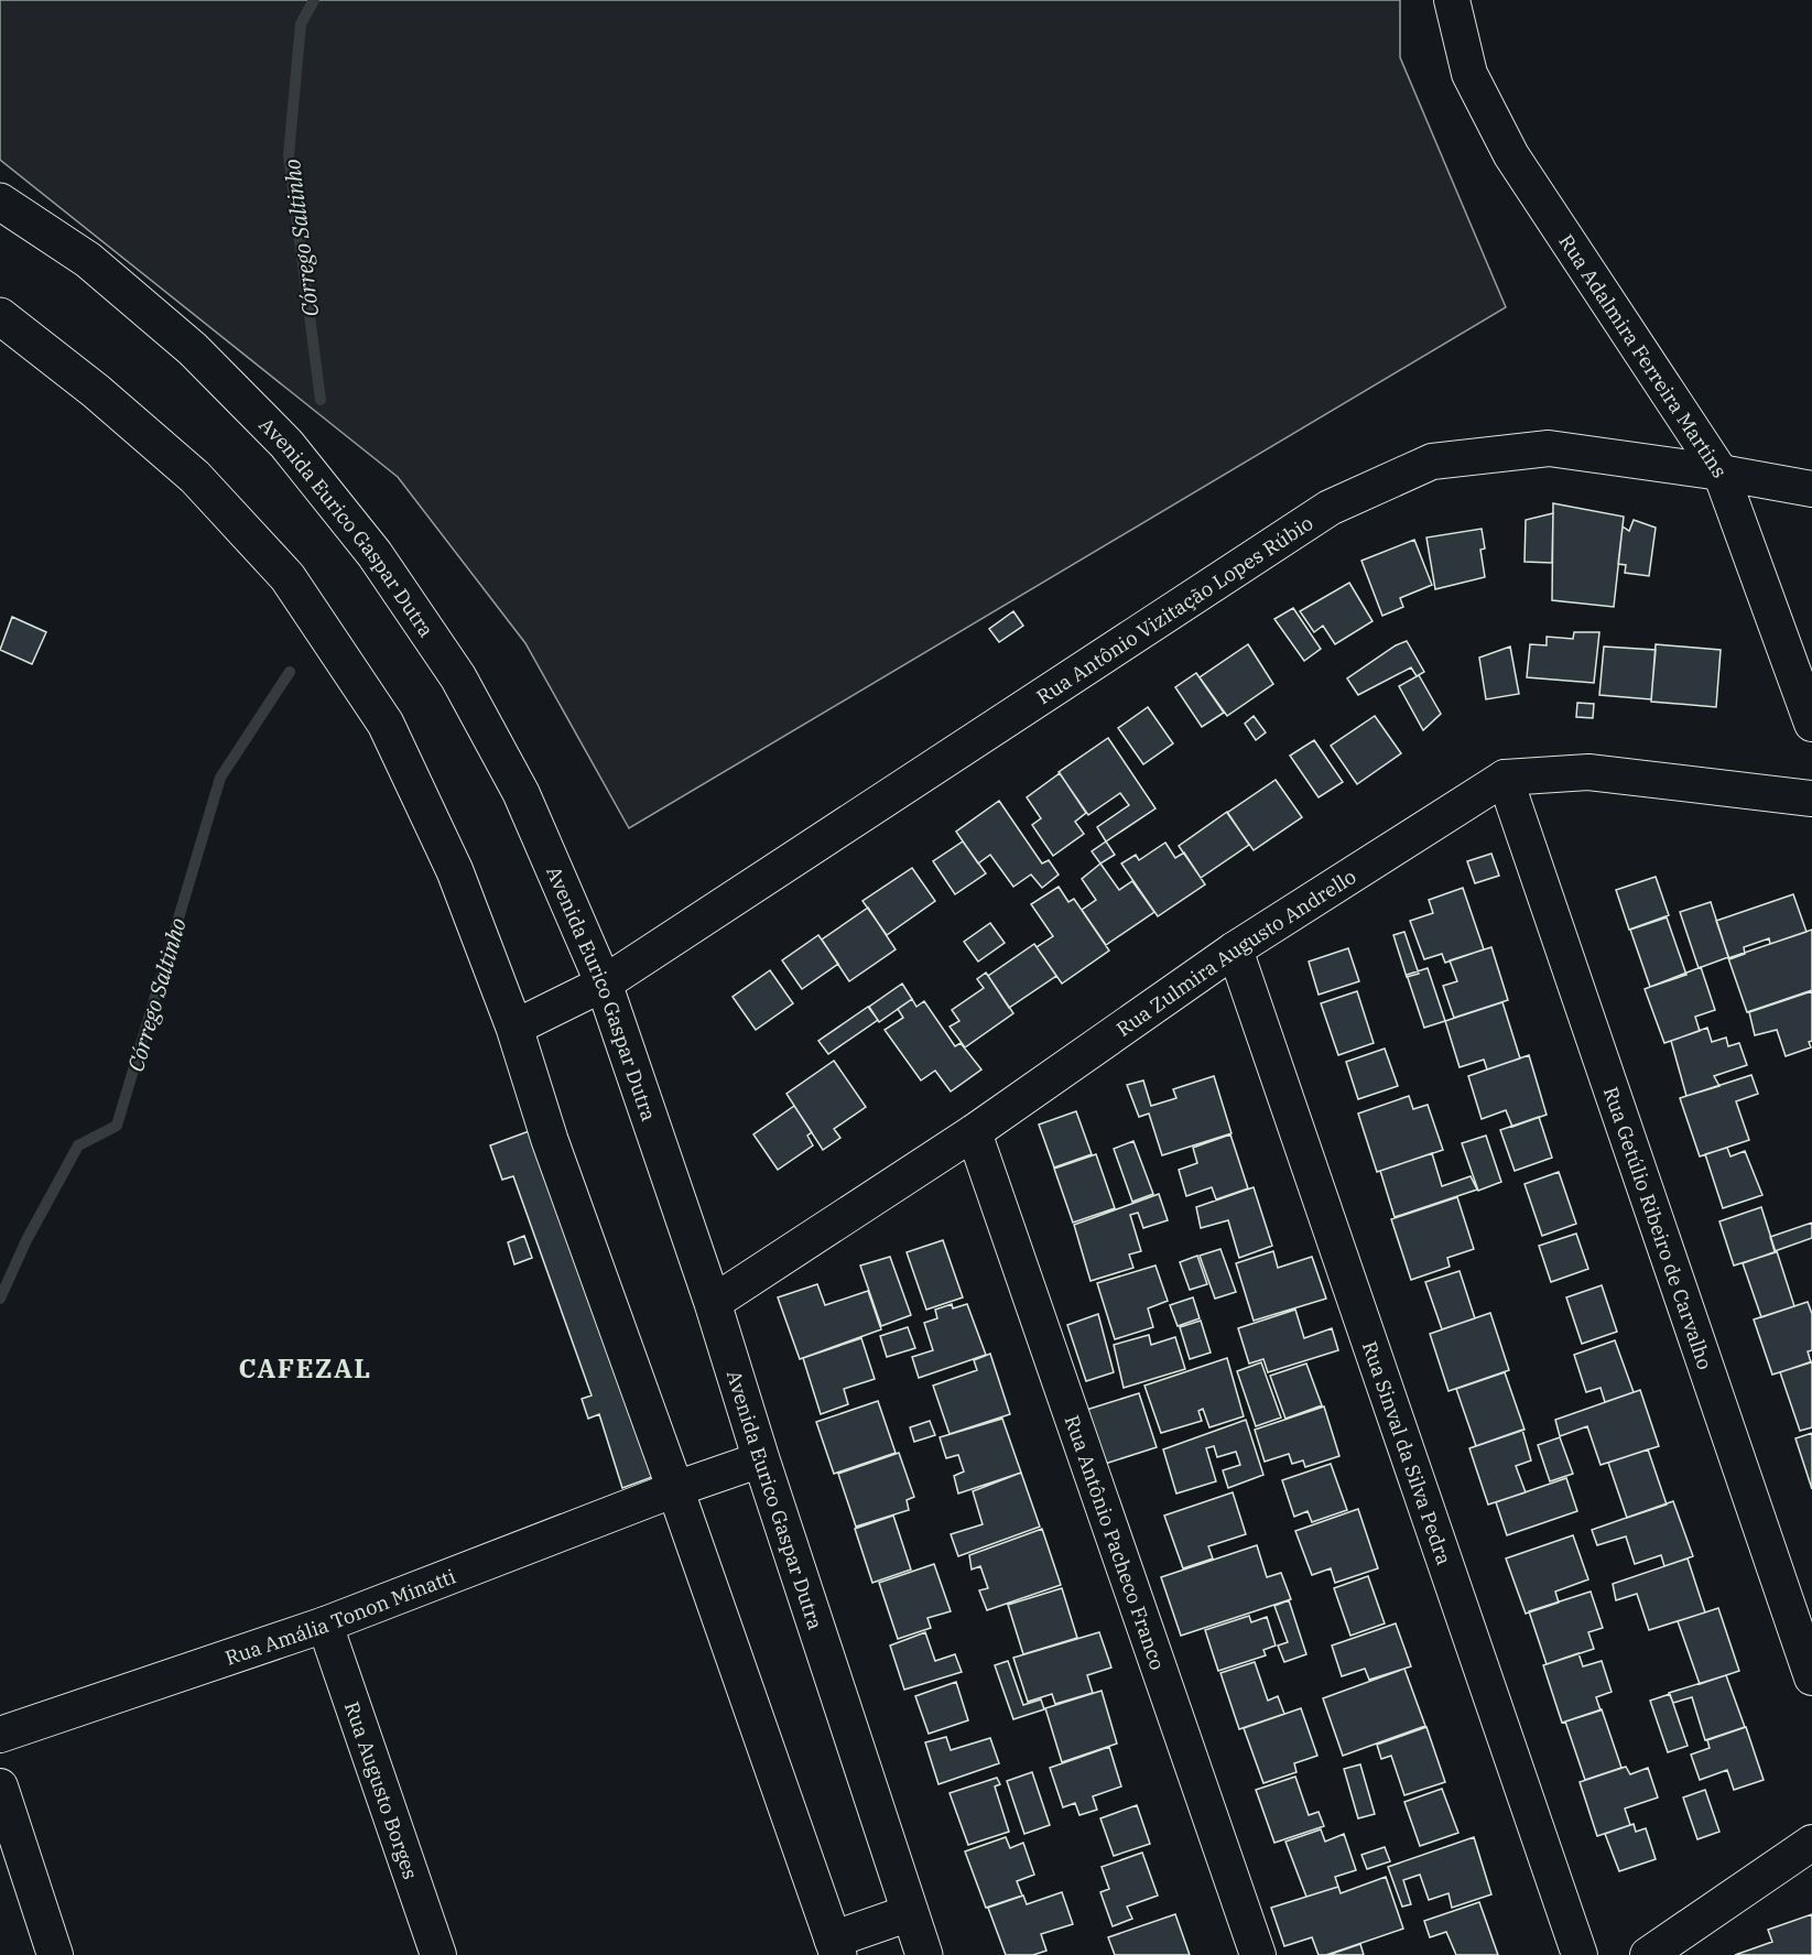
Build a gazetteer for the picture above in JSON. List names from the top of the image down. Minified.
{"streets":{"street":["Rua Adalmira Ferreira Martins","Avenida Eurico Gaspar Dutra","Rua Antônio Vizitação Lopes Rúbio","Rua Zulmira Augusto Andrello","Rua Getúlio Ribeiro de Carvalho","Rua Sinval da Silva Pedra","Rua Antônio Pacheco Franco","Rua Amália Tonon Minatti","Rua Augusto Borges"]},"crossings":[["Rua Adalmira Ferreira Martins","Rua Antônio Vizitação Lopes Rúbio"],["Avenida Eurico Gaspar Dutra","Rua Antônio Vizitação Lopes Rúbio"],["Avenida Eurico Gaspar Dutra","Rua Zulmira Augusto Andrello"],["Avenida Eurico Gaspar Dutra","Rua Amália Tonon Minatti"],["Rua Zulmira Augusto Andrello","Rua Getúlio Ribeiro de Carvalho"],["Rua Zulmira Augusto Andrello","Rua Sinval da Silva Pedra"],["Rua Zulmira Augusto Andrello","Rua Antônio Pacheco Franco"],["Rua Amália Tonon Minatti","Rua Augusto Borges"]],"districts":["CAFEZAL"],"water":["Córrego Saltinho"]}
